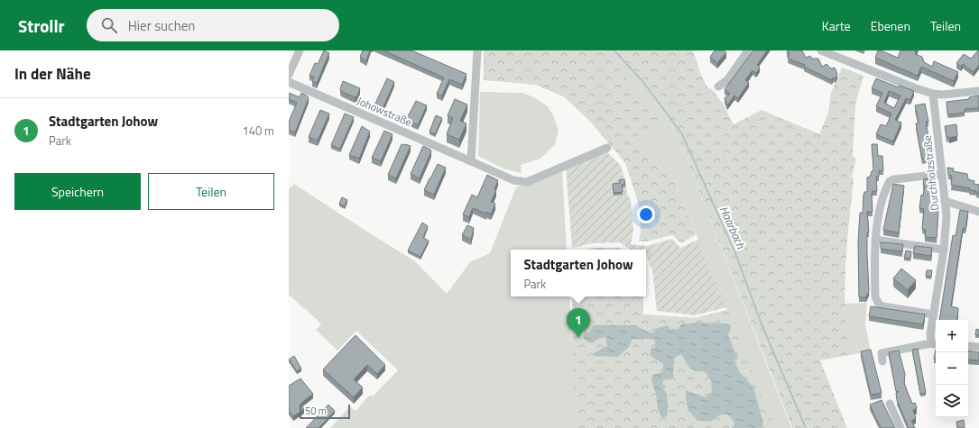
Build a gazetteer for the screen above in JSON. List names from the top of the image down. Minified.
{"streets":{"street":["Johowstraße","Durchholzstraße"]},"water":["Haarbach"],"scale_bar":"50 m","page":{"header":"Strollr","search":"Hier suchen","nav":["Karte","Ebenen","Teilen"],"heading":"In der Nähe","list":[{"mark":"1","name":"Stadtgarten Johow","note":"Park","value":"140 m"}],"buttons":["Speichern","Teilen"],"popup":["Stadtgarten Johow","Park"],"pins":"1","map_buttons":["+","−"],"scale":"50 m"}}
